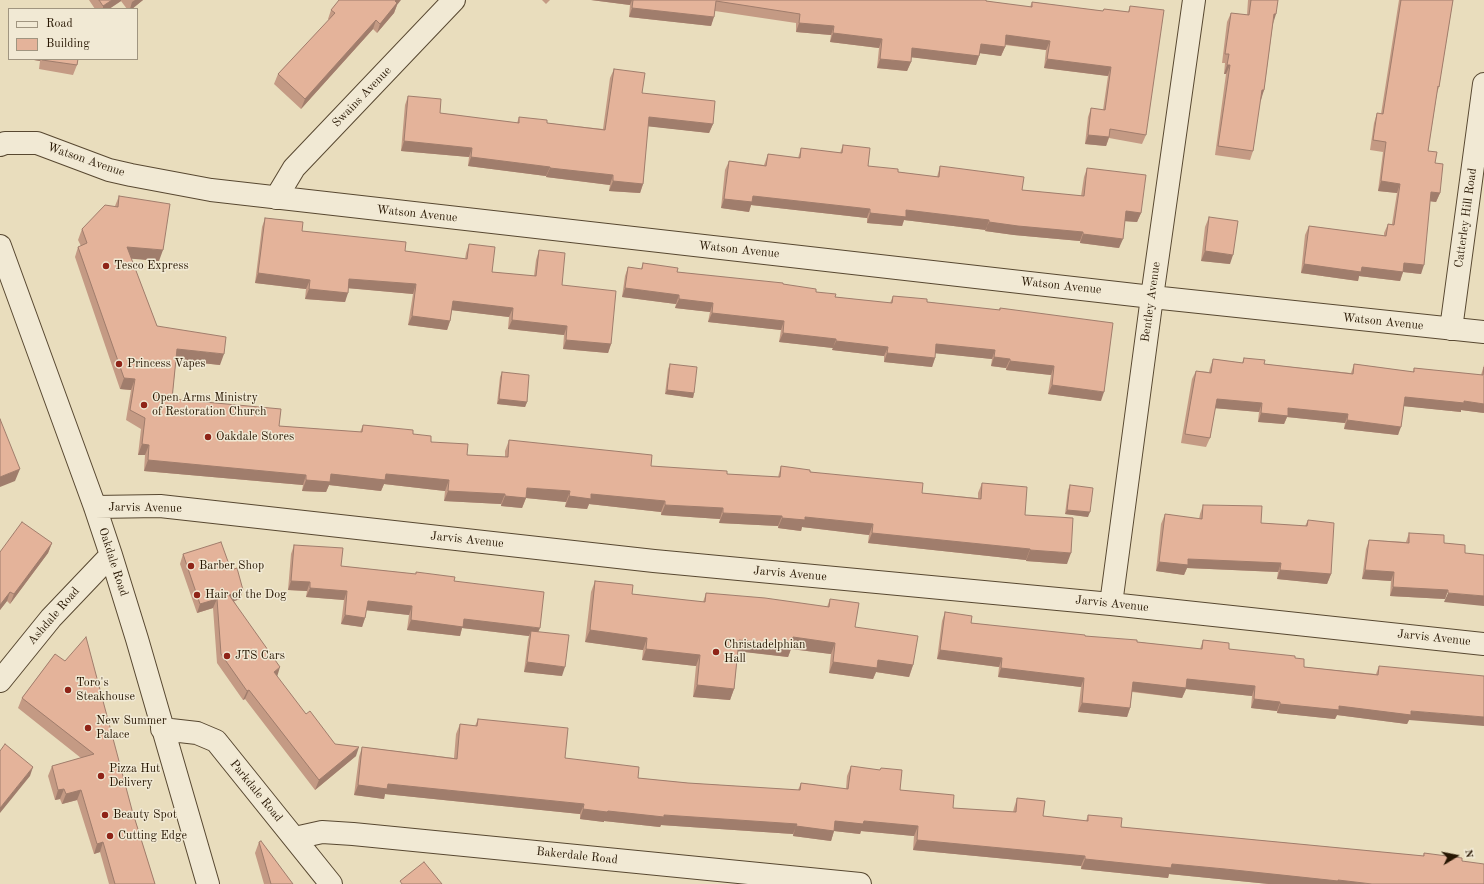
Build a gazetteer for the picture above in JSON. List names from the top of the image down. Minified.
{"streets":{"street":["Swains Avenue","Watson Avenue","Catterley Hill Road","Bentley Avenue","Jarvis Avenue","Oakdale Road","Ashdale Road","Parkdale Road","Bakerdale Road"]},"crossings":[["Swains Avenue","Watson Avenue"],["Watson Avenue","Catterley Hill Road"],["Watson Avenue","Bentley Avenue"],["Bentley Avenue","Jarvis Avenue"],["Jarvis Avenue","Oakdale Road"],["Oakdale Road","Ashdale Road"],["Oakdale Road","Parkdale Road"],["Parkdale Road","Bakerdale Road"]],"places":["Tesco Express","Princess Vapes","Open Arms Ministry of Restoration Church","Oakdale Stores","Barber Shop","Hair of the Dog","Christadelphian Hall","JTS Cars","Toro's Steakhouse","New Summer Palace","Pizza Hut Delivery","Beauty Spot","Cutting Edge"],"legend":["Road","Building"],"north":"right"}
